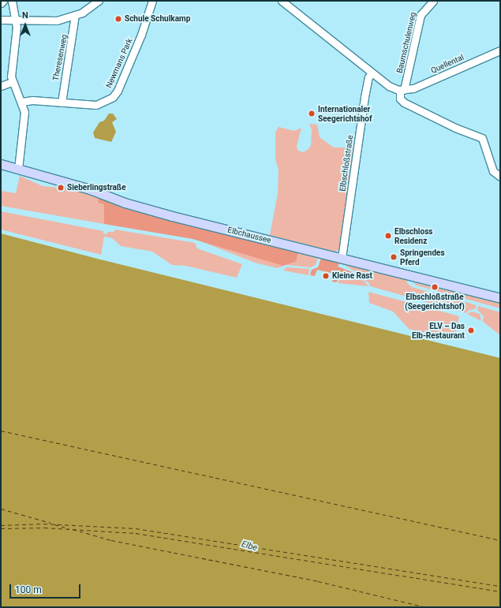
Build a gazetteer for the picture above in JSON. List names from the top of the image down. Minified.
{"streets":{"main road":["Elbchaussee"],"street":["Baumschulenweg","Theresenweg","Newmans Park","Quellental","Elbschloßstraße"]},"crossings":[["Baumschulenweg","Quellental"],["Theresenweg","Newmans Park"],["Elbschloßstraße","Elbchaussee"]],"water":["Elbe"],"places":["Schule Schulkamp","Internationaler Seegerichtshof","Sieberlingstraße","Elbschloss Residenz","Springendes Pferd","Kleine Rast","Elbschloßstraße (Seegerichtshof)","ELV – Das Elb-Restaurant"],"scale_bar":"100 m","north":"top"}
